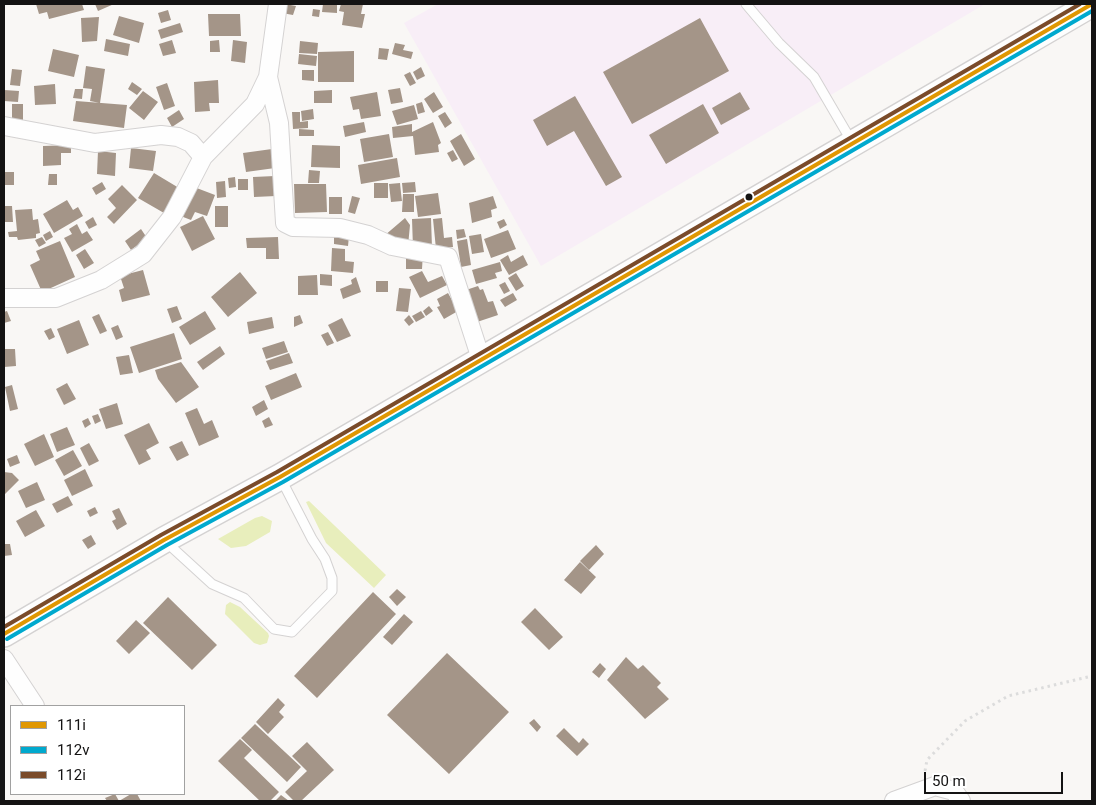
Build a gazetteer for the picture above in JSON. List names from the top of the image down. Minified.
{"lines":["transit line 111i","transit line 112i","transit line 112v"],"legend":["111i","112v","112i"],"scale_bar":"50 m"}
